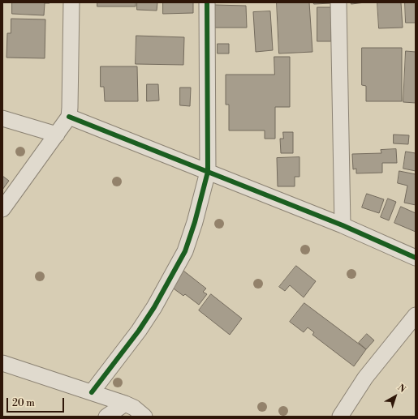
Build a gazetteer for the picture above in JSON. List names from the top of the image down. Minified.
{"scale_bar":"20 m","north":"top right"}
